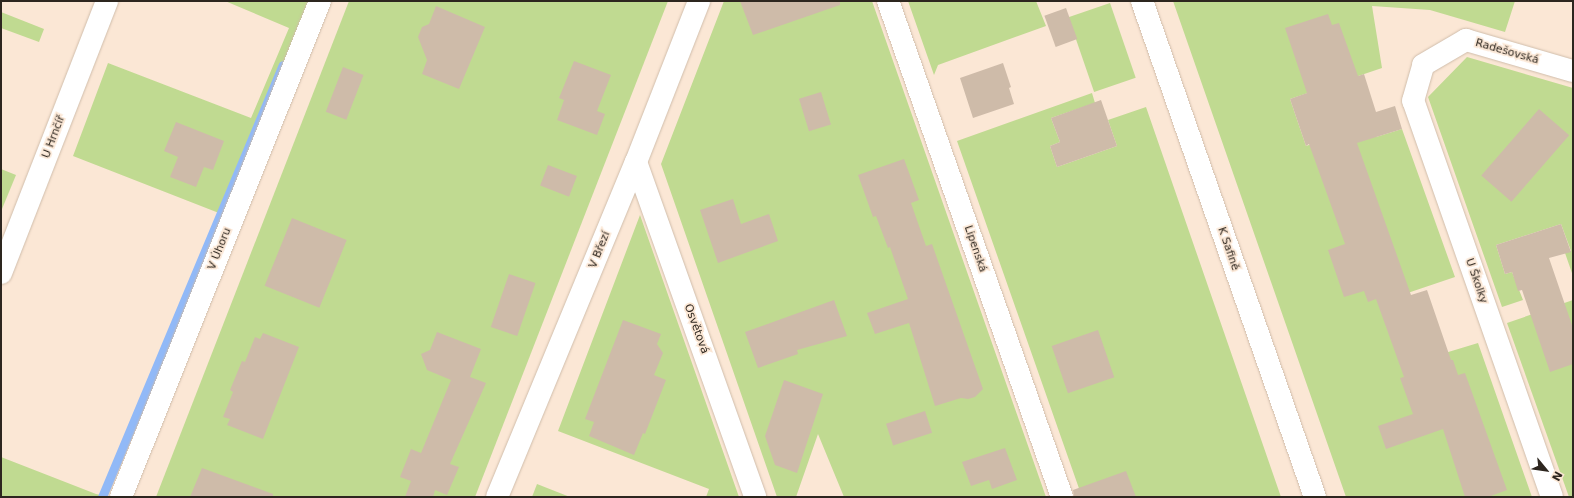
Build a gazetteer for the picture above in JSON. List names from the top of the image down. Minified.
{"streets":{"street":["Radešovská","U Hrnčíř","V Úhoru","Lipenská","K Safině","V Březí","U Školky","Osvětová"]},"crossings":[["Radešovská","U Školky"],["V Březí","Osvětová"]],"north":"bottom right"}
